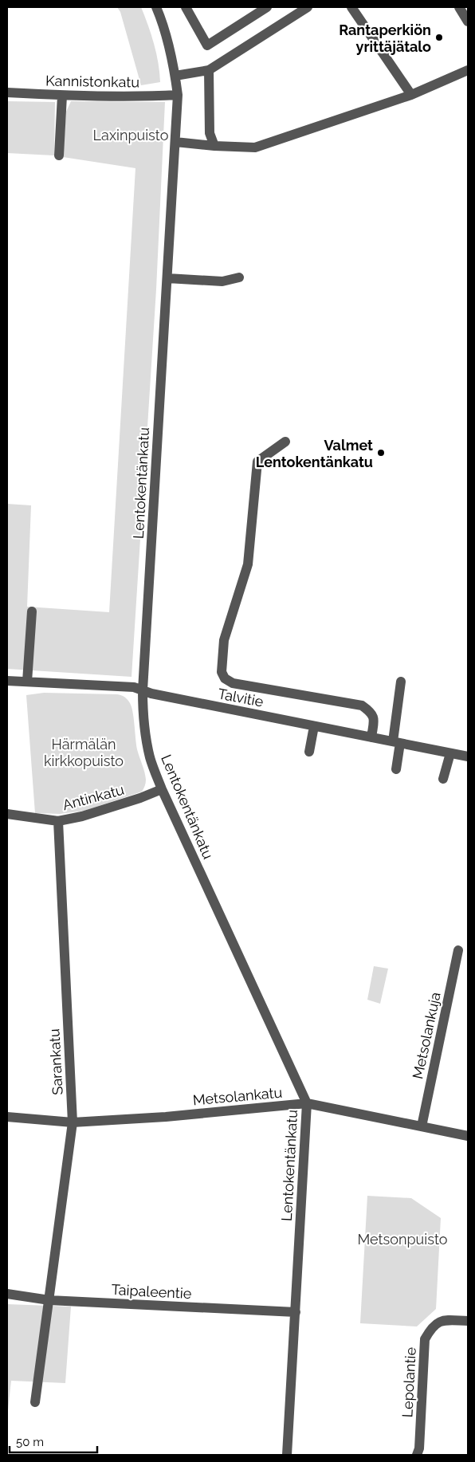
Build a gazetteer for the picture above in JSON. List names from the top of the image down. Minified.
{"streets":{"street":["Kannistonkatu","Lentokentänkatu","Talvitie","Antinkatu","Metsolankuja","Sarankatu","Metsolankatu","Taipaleentie","Lepolantie"]},"crossings":[["Kannistonkatu","Lentokentänkatu"],["Lentokentänkatu","Talvitie"],["Lentokentänkatu","Antinkatu"],["Lentokentänkatu","Metsolankatu"],["Lentokentänkatu","Taipaleentie"],["Antinkatu","Sarankatu"],["Metsolankuja","Metsolankatu"],["Sarankatu","Metsolankatu"],["Sarankatu","Taipaleentie"]],"parks":["Laxinpuisto","Härmälän kirkkopuisto","Metsonpuisto"],"places":["Rantaperkiön yrittäjätalo","Valmet Lentokentänkatu"],"scale_bar":"50 m"}
